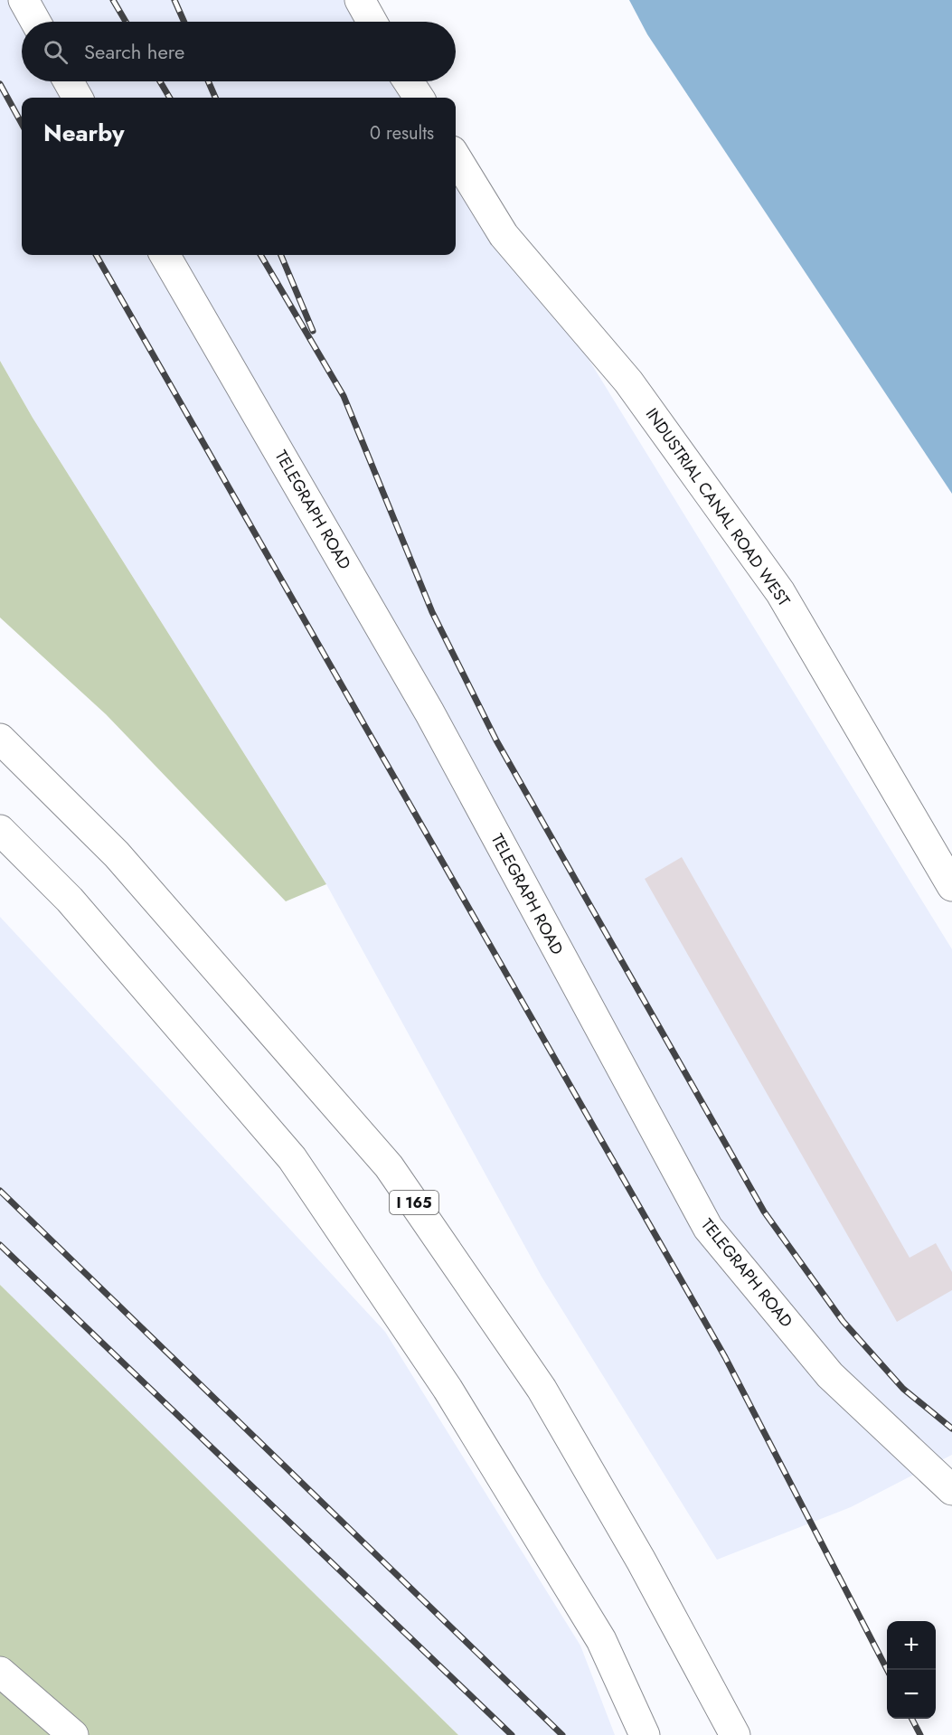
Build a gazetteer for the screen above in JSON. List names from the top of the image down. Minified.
{"streets":{"main road":["INDUSTRIAL CANAL ROAD WEST","TELEGRAPH ROAD","I 165"]},"page":{"search":"Search here","heading":["Nearby","0 results"],"map_buttons":["+","−"]}}
